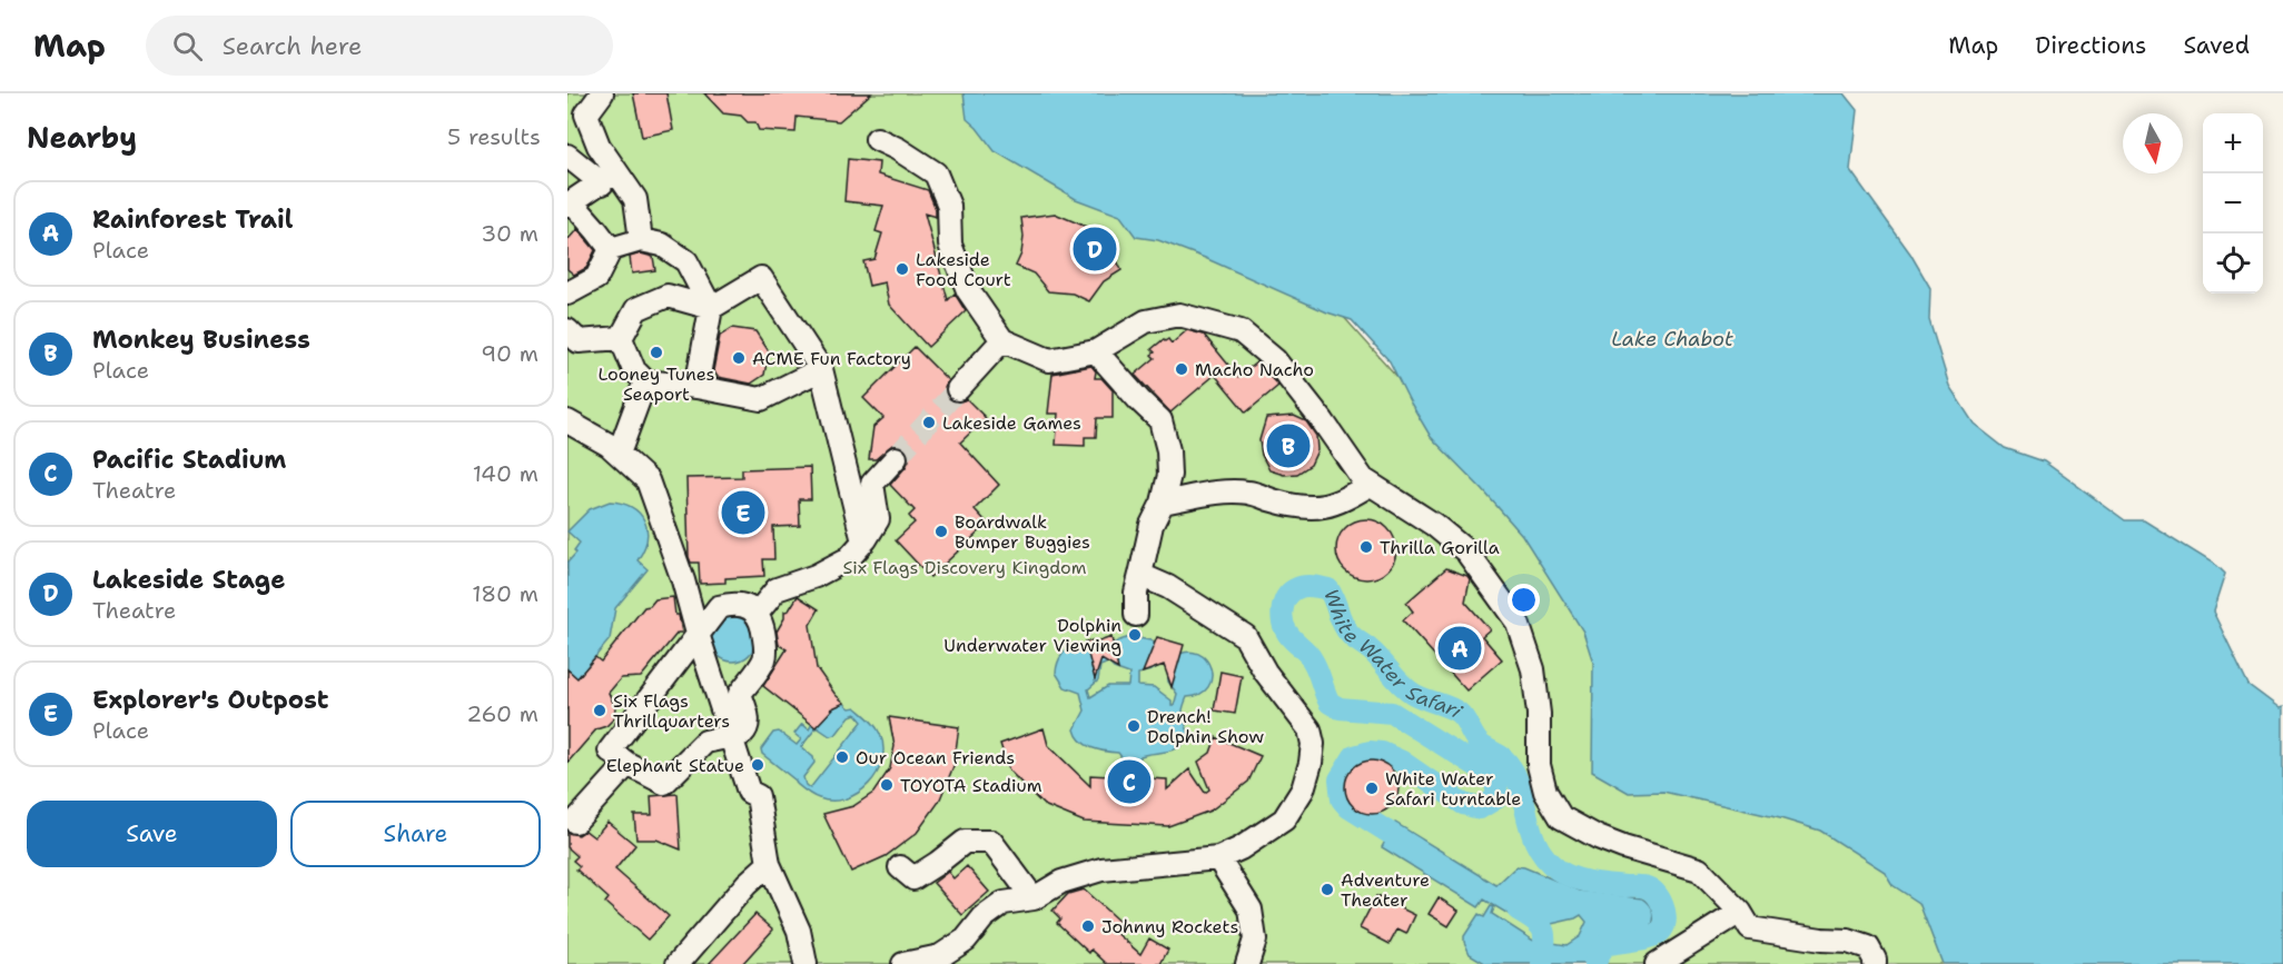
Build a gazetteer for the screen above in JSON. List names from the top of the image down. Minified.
{"water":["Lake Chabot","White Water Safari"],"parks":["Six Flags Discovery Kingdom"],"places":["Lakeside Food Court","Looney Tunes Seaport","ACME Fun Factory","Macho Nacho","Lakeside Games","Boardwalk Bumper Buggies","Thrilla Gorilla","Dolphin Underwater Viewing","Six Flags Thrillquarters","Drench! Dolphin Show","Our Ocean Friends","Elephant Statue","TOYOTA Stadium","White Water Safari turntable","Adventure Theater","Johnny Rockets"],"north":"bottom","page":{"header":"Map","search":"Search here","nav":["Map","Directions","Saved"],"heading":["Nearby","5 results"],"map_buttons":["+","−"],"list":[{"mark":"A","name":"Rainforest Trail","note":"Place","value":"30 m"},{"mark":"B","name":"Monkey Business","note":"Place","value":"90 m"},{"mark":"C","name":"Pacific Stadium","note":"Theatre","value":"140 m"},{"mark":"D","name":"Lakeside Stage","note":"Theatre","value":"180 m"},{"mark":"E","name":"Explorer's Outpost","note":"Place","value":"260 m"}],"pins":["D","B","E","A","C"],"buttons":["Save","Share"]}}
